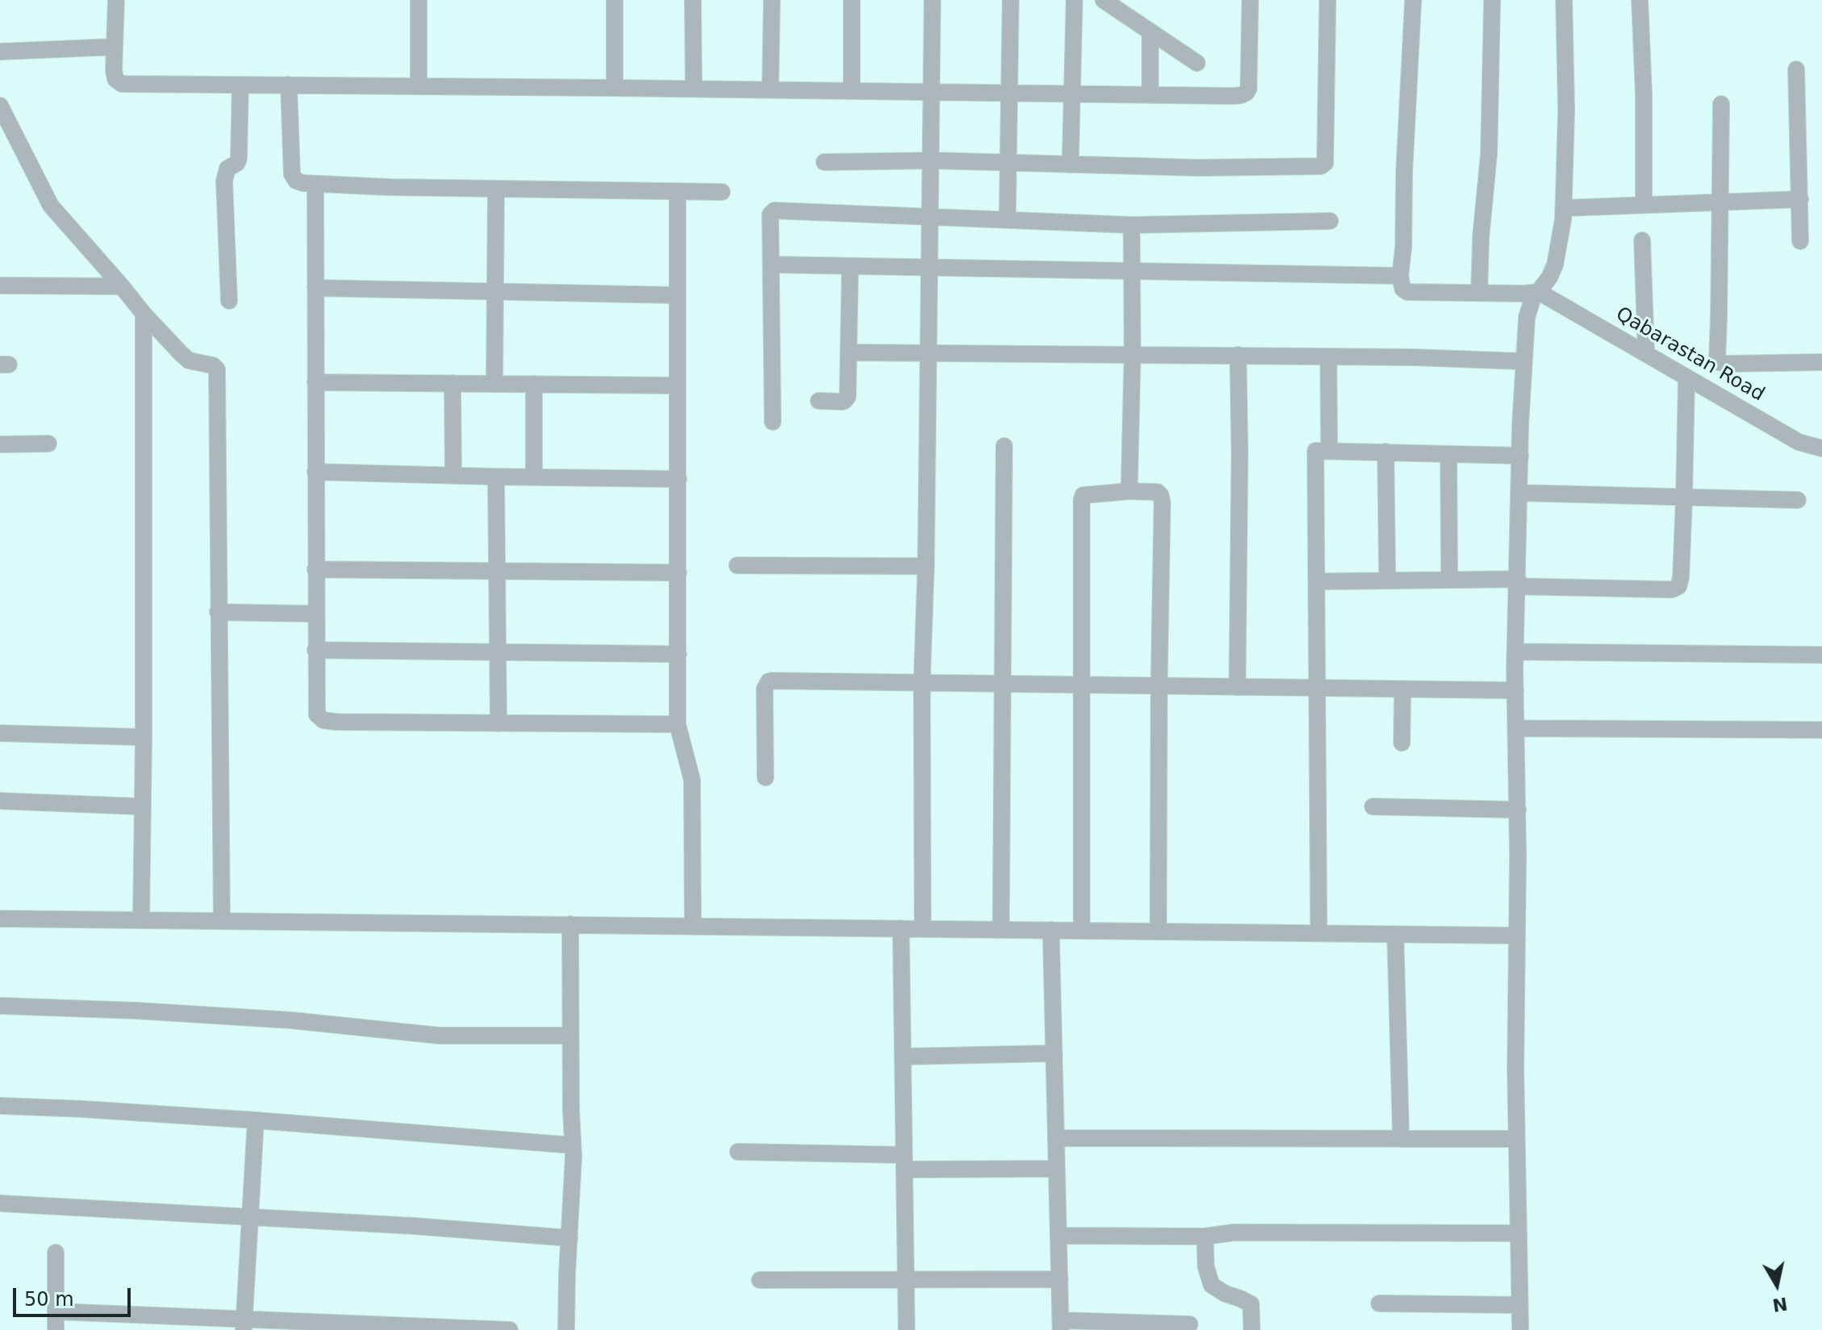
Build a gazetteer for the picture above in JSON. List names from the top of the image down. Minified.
{"streets":{"street":["Qabarastan Road"]},"scale_bar":"50 m","north":"bottom"}
